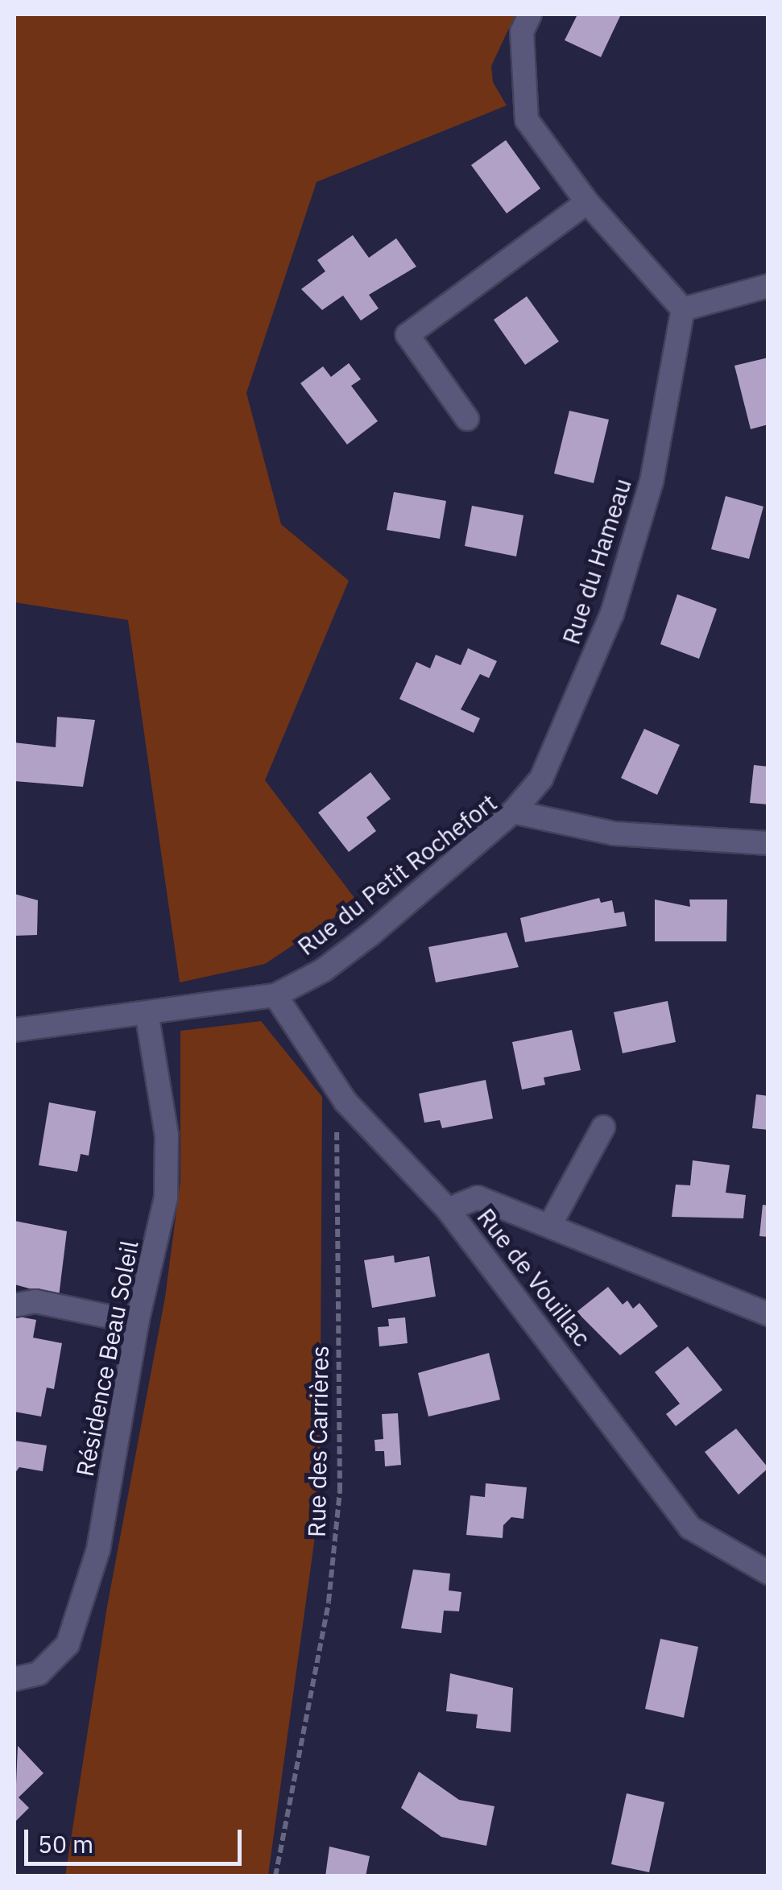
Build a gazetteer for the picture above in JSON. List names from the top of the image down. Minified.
{"streets":{"street":["Rue du Hameau","Rue du Petit Rochefort","Rue de Vouillac","Résidence Beau Soleil"],"path":["Rue des Carrières"]},"crossings":[["Rue du Hameau","Rue du Petit Rochefort"],["Rue du Petit Rochefort","Rue de Vouillac"],["Rue du Petit Rochefort","Résidence Beau Soleil"],["Rue de Vouillac","Rue des Carrières"]],"scale_bar":"50 m"}
